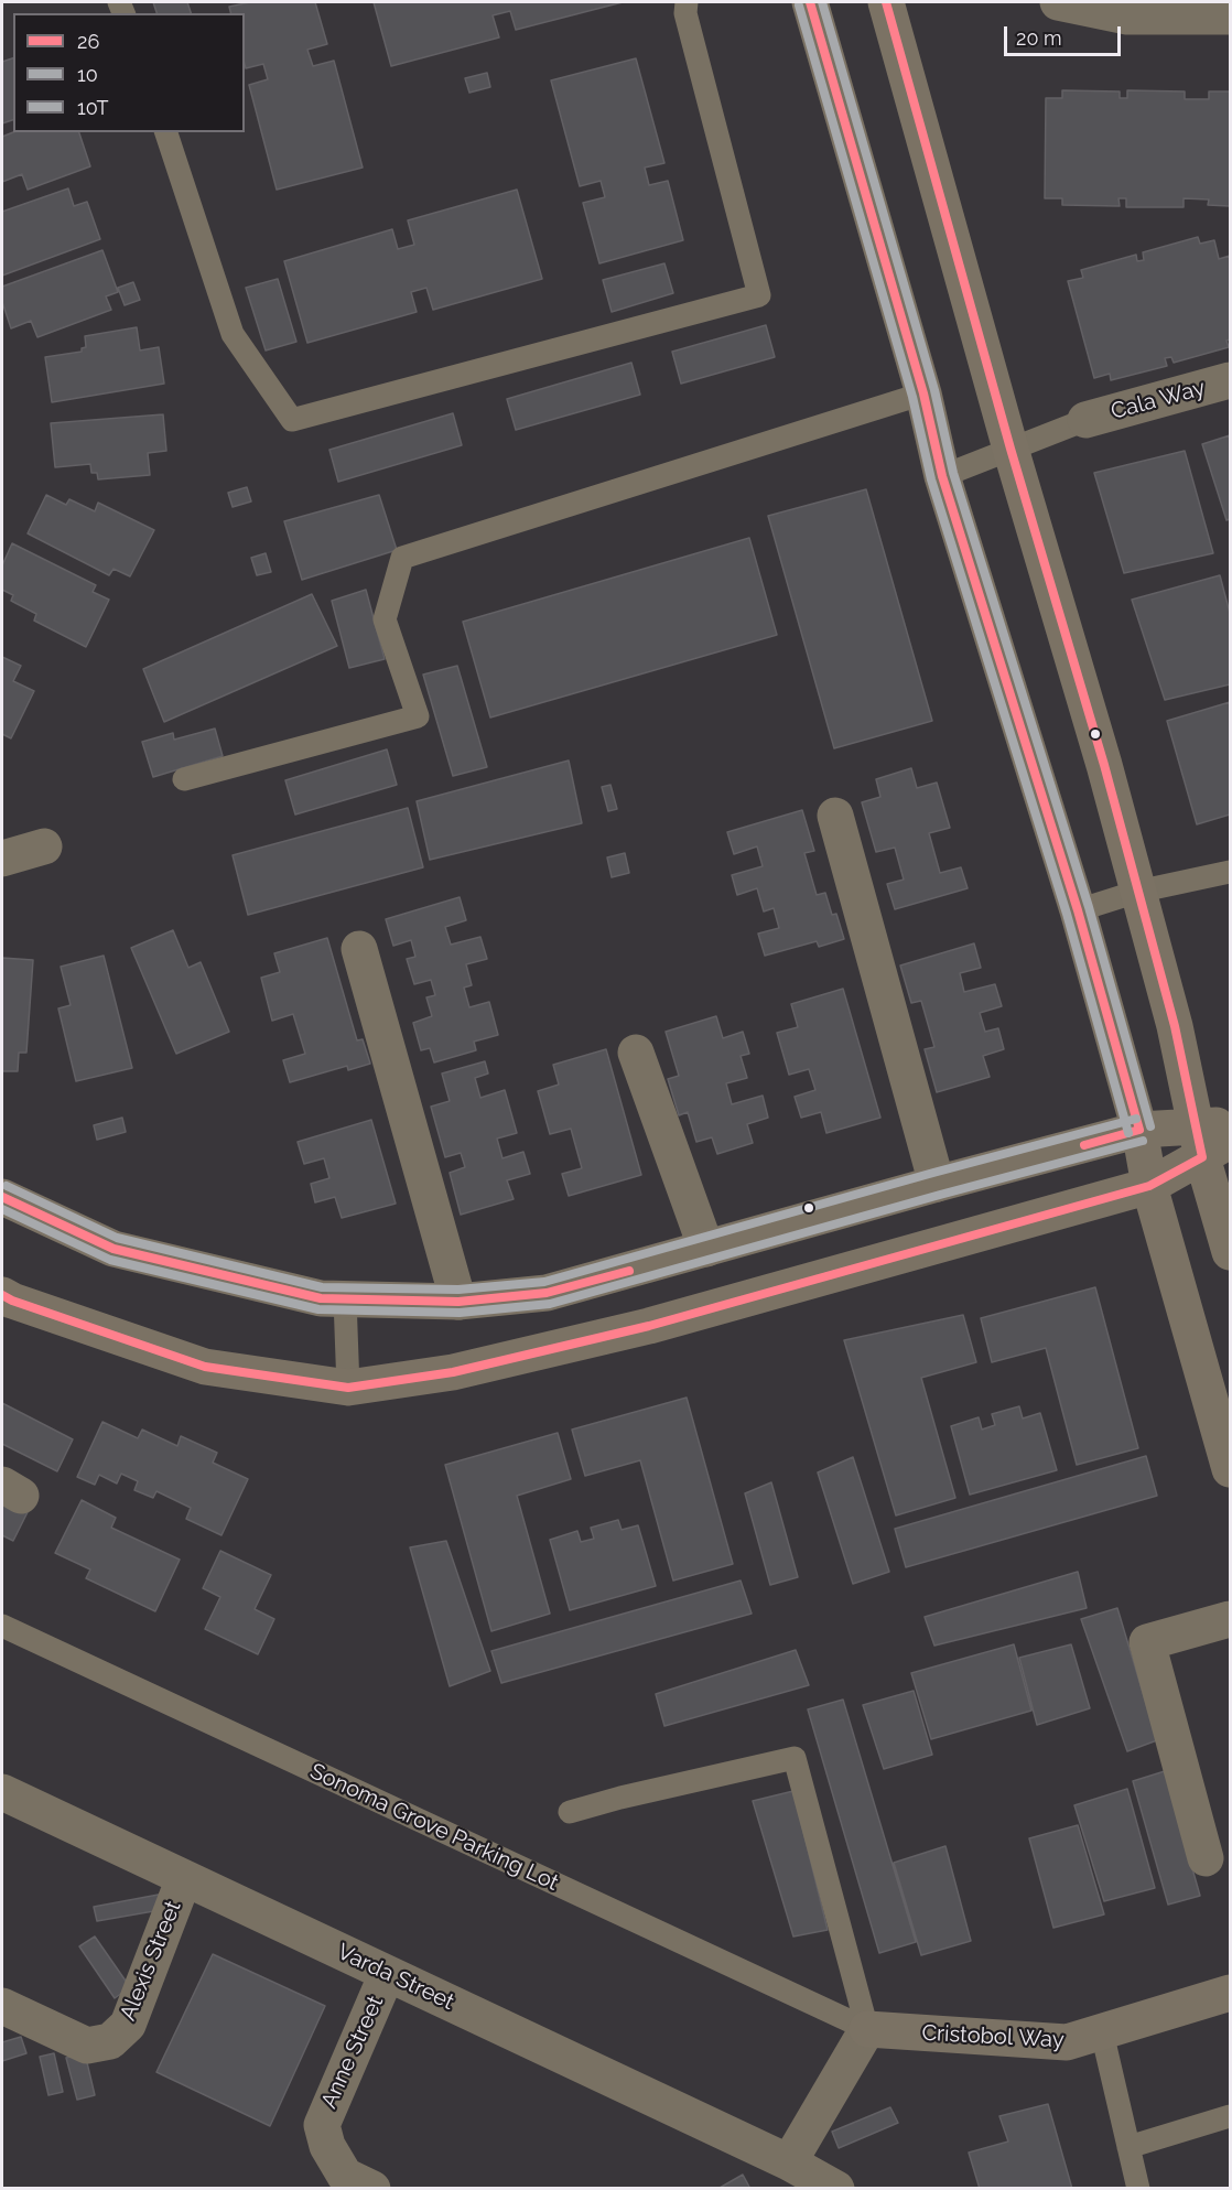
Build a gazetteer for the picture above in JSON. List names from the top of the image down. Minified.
{"streets":{"street":["Cala Way","Alexis Street","Varda Street","Cristobol Way","Anne Street"],"lane":["Sonoma Grove Parking Lot"]},"crossings":[["Sonoma Grove Parking Lot","Cristobol Way"],["Alexis Street","Varda Street"],["Varda Street","Anne Street"]],"lines":["transit line 26","transit line 10T","transit line 10"],"legend":["26","10","10T"],"scale_bar":"20 m"}
